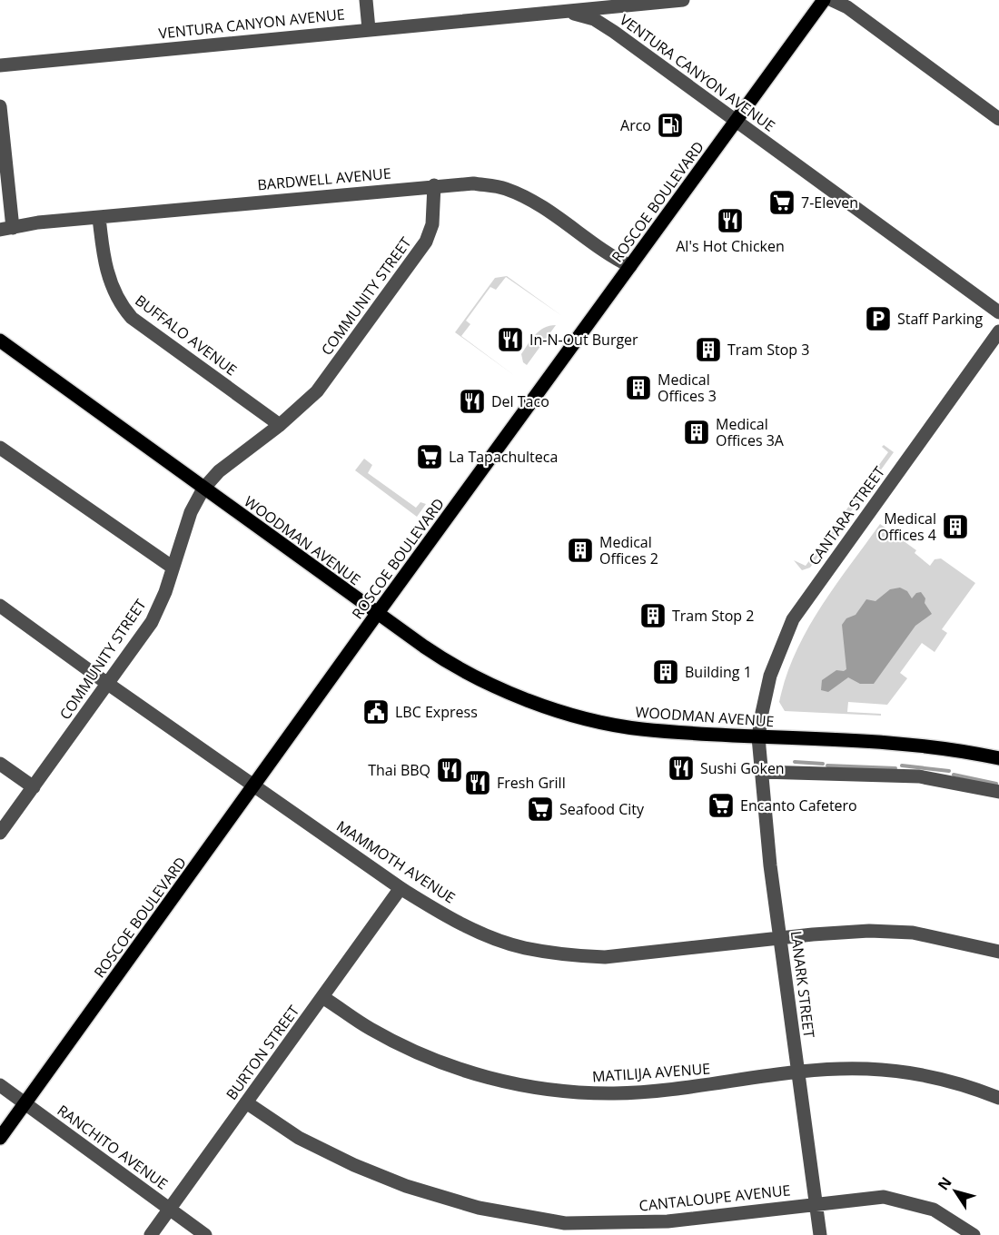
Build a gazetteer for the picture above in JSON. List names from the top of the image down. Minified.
{"streets":{"main road":["ROSCOE BOULEVARD","WOODMAN AVENUE"],"street":["VENTURA CANYON AVENUE","BARDWELL AVENUE","COMMUNITY STREET","BUFFALO AVENUE","CANTARA STREET","MAMMOTH AVENUE","LANARK STREET","BURTON STREET","MATILIJA AVENUE","RANCHITO AVENUE","CANTALOUPE AVENUE"]},"crossings":[["VENTURA CANYON AVENUE","ROSCOE BOULEVARD"],["BARDWELL AVENUE","ROSCOE BOULEVARD"],["BARDWELL AVENUE","COMMUNITY STREET"],["BARDWELL AVENUE","BUFFALO AVENUE"],["ROSCOE BOULEVARD","WOODMAN AVENUE"],["ROSCOE BOULEVARD","MAMMOTH AVENUE"],["ROSCOE BOULEVARD","RANCHITO AVENUE"],["COMMUNITY STREET","BUFFALO AVENUE"],["COMMUNITY STREET","WOODMAN AVENUE"],["COMMUNITY STREET","MAMMOTH AVENUE"],["CANTARA STREET","WOODMAN AVENUE"],["CANTARA STREET","LANARK STREET"],["WOODMAN AVENUE","LANARK STREET"],["MAMMOTH AVENUE","LANARK STREET"],["MAMMOTH AVENUE","BURTON STREET"],["LANARK STREET","MATILIJA AVENUE"],["LANARK STREET","CANTALOUPE AVENUE"],["BURTON STREET","MATILIJA AVENUE"],["BURTON STREET","RANCHITO AVENUE"],["BURTON STREET","CANTALOUPE AVENUE"]],"places":{"fuel station":["Arco"],"supermarket":["7-Eleven","La Tapachulteca","Encanto Cafetero","Seafood City"],"restaurant":["Al's Hot Chicken","In-N-Out Burger","Del Taco","Sushi Goken","Thai BBQ","Fresh Grill"],"parking":["Staff Parking"],"building":["Tram Stop 3","Medical Offices 3","Medical Offices 3A","Medical Offices 4","Medical Offices 2","Tram Stop 2","Building 1"],"public building":["LBC Express"]},"north":"top left"}
